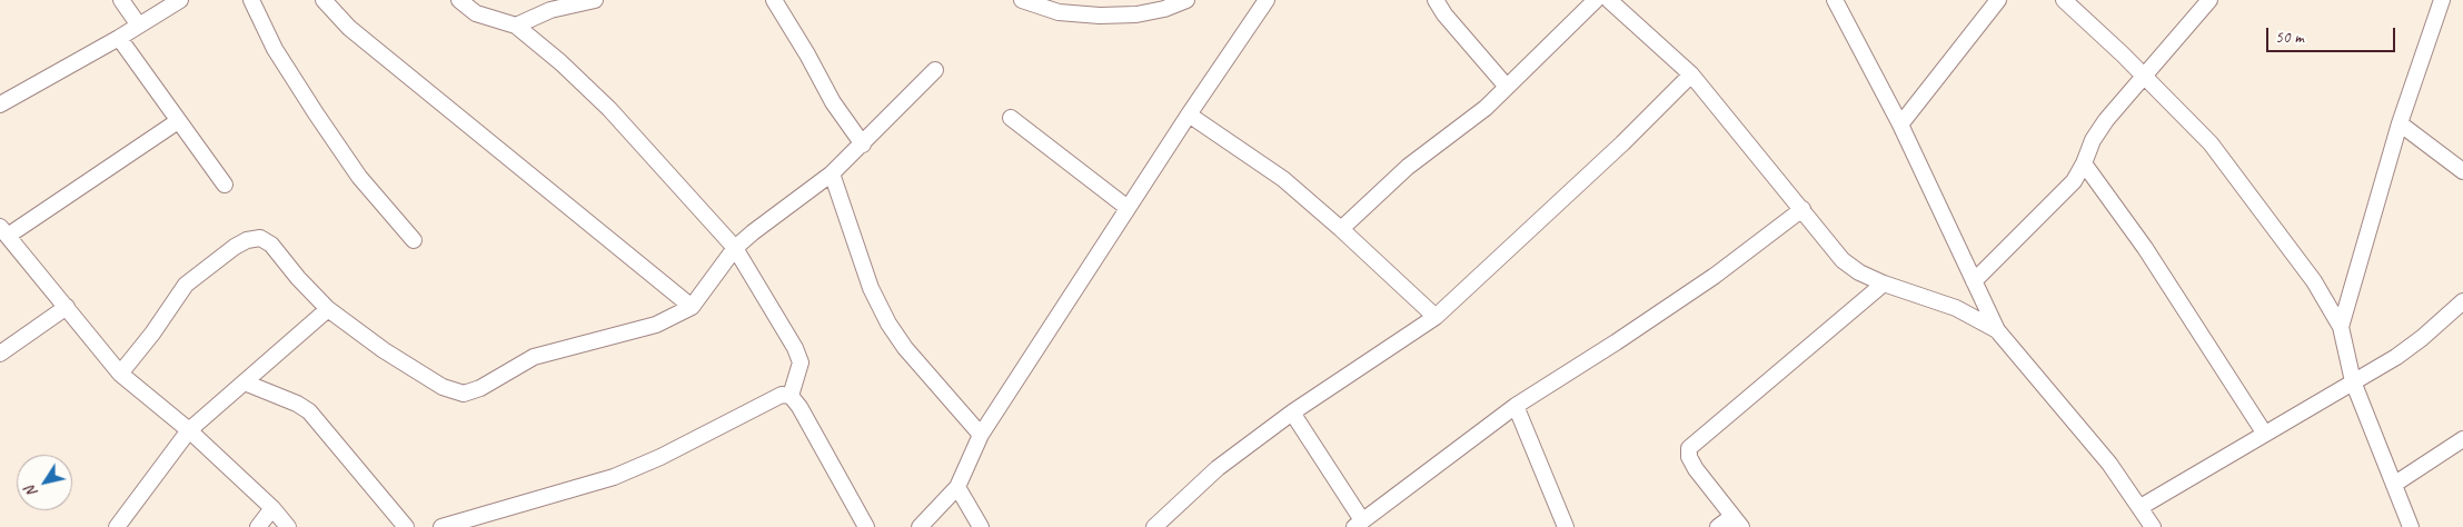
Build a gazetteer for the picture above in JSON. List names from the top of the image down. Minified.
{"scale_bar":"50 m","north":"bottom left"}
